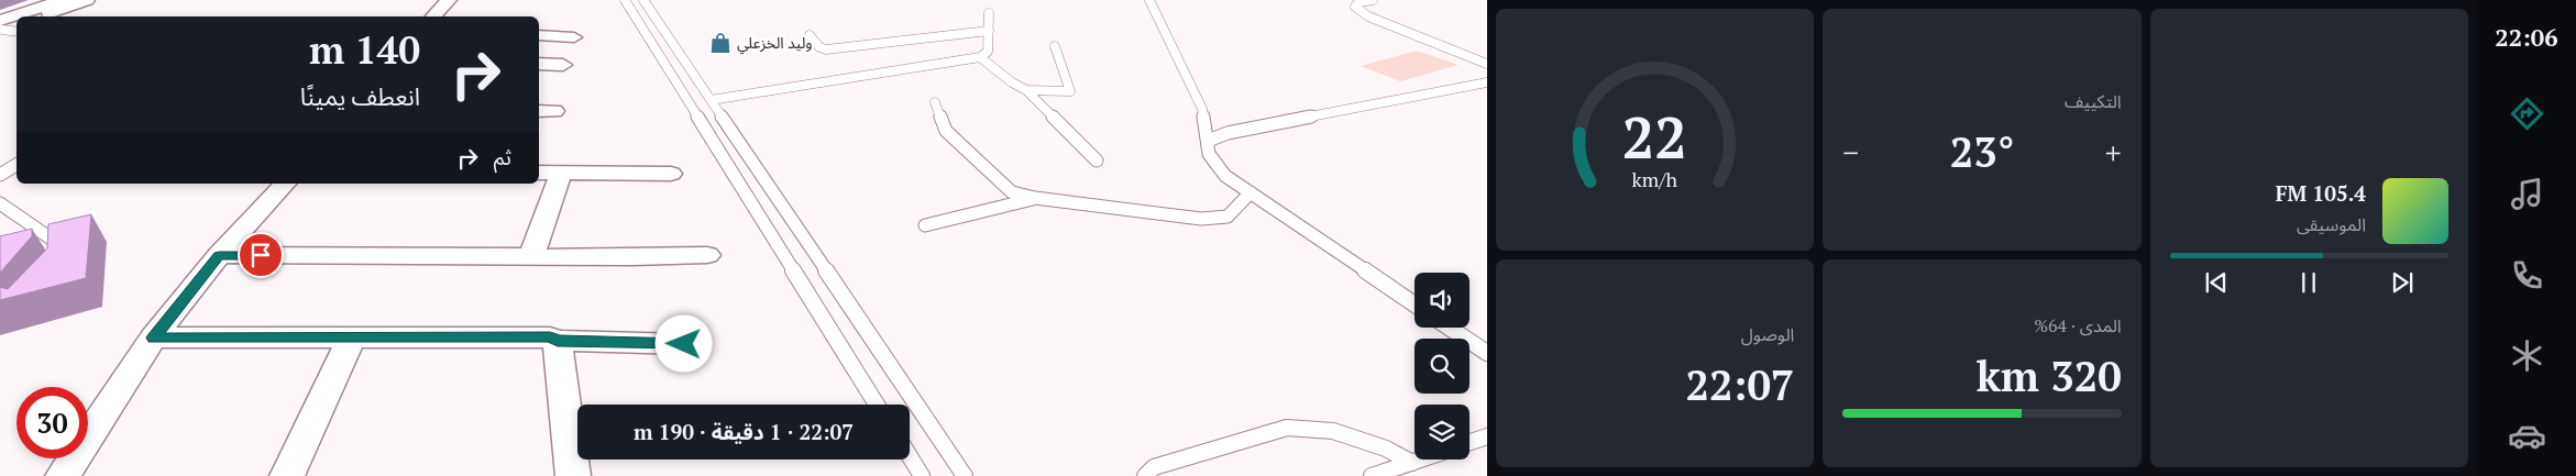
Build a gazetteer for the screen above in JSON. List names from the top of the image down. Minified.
{"places":{"shop":["وليد الخزعلي"]},"page":{"tabs":"22:06","tile":["التكييف",["المدى · 64%","320 km"],["الوصول","22:07"]],"turn":["140 m","انعطف يمينًا"],"heat":["−","23°","+"],"then":"ثم","song":["105.4 FM","الموسيقى"],"limit":"30","trip":"22:07 · 1 دقيقة · 190 m","gauge":["22","km/h"]}}
